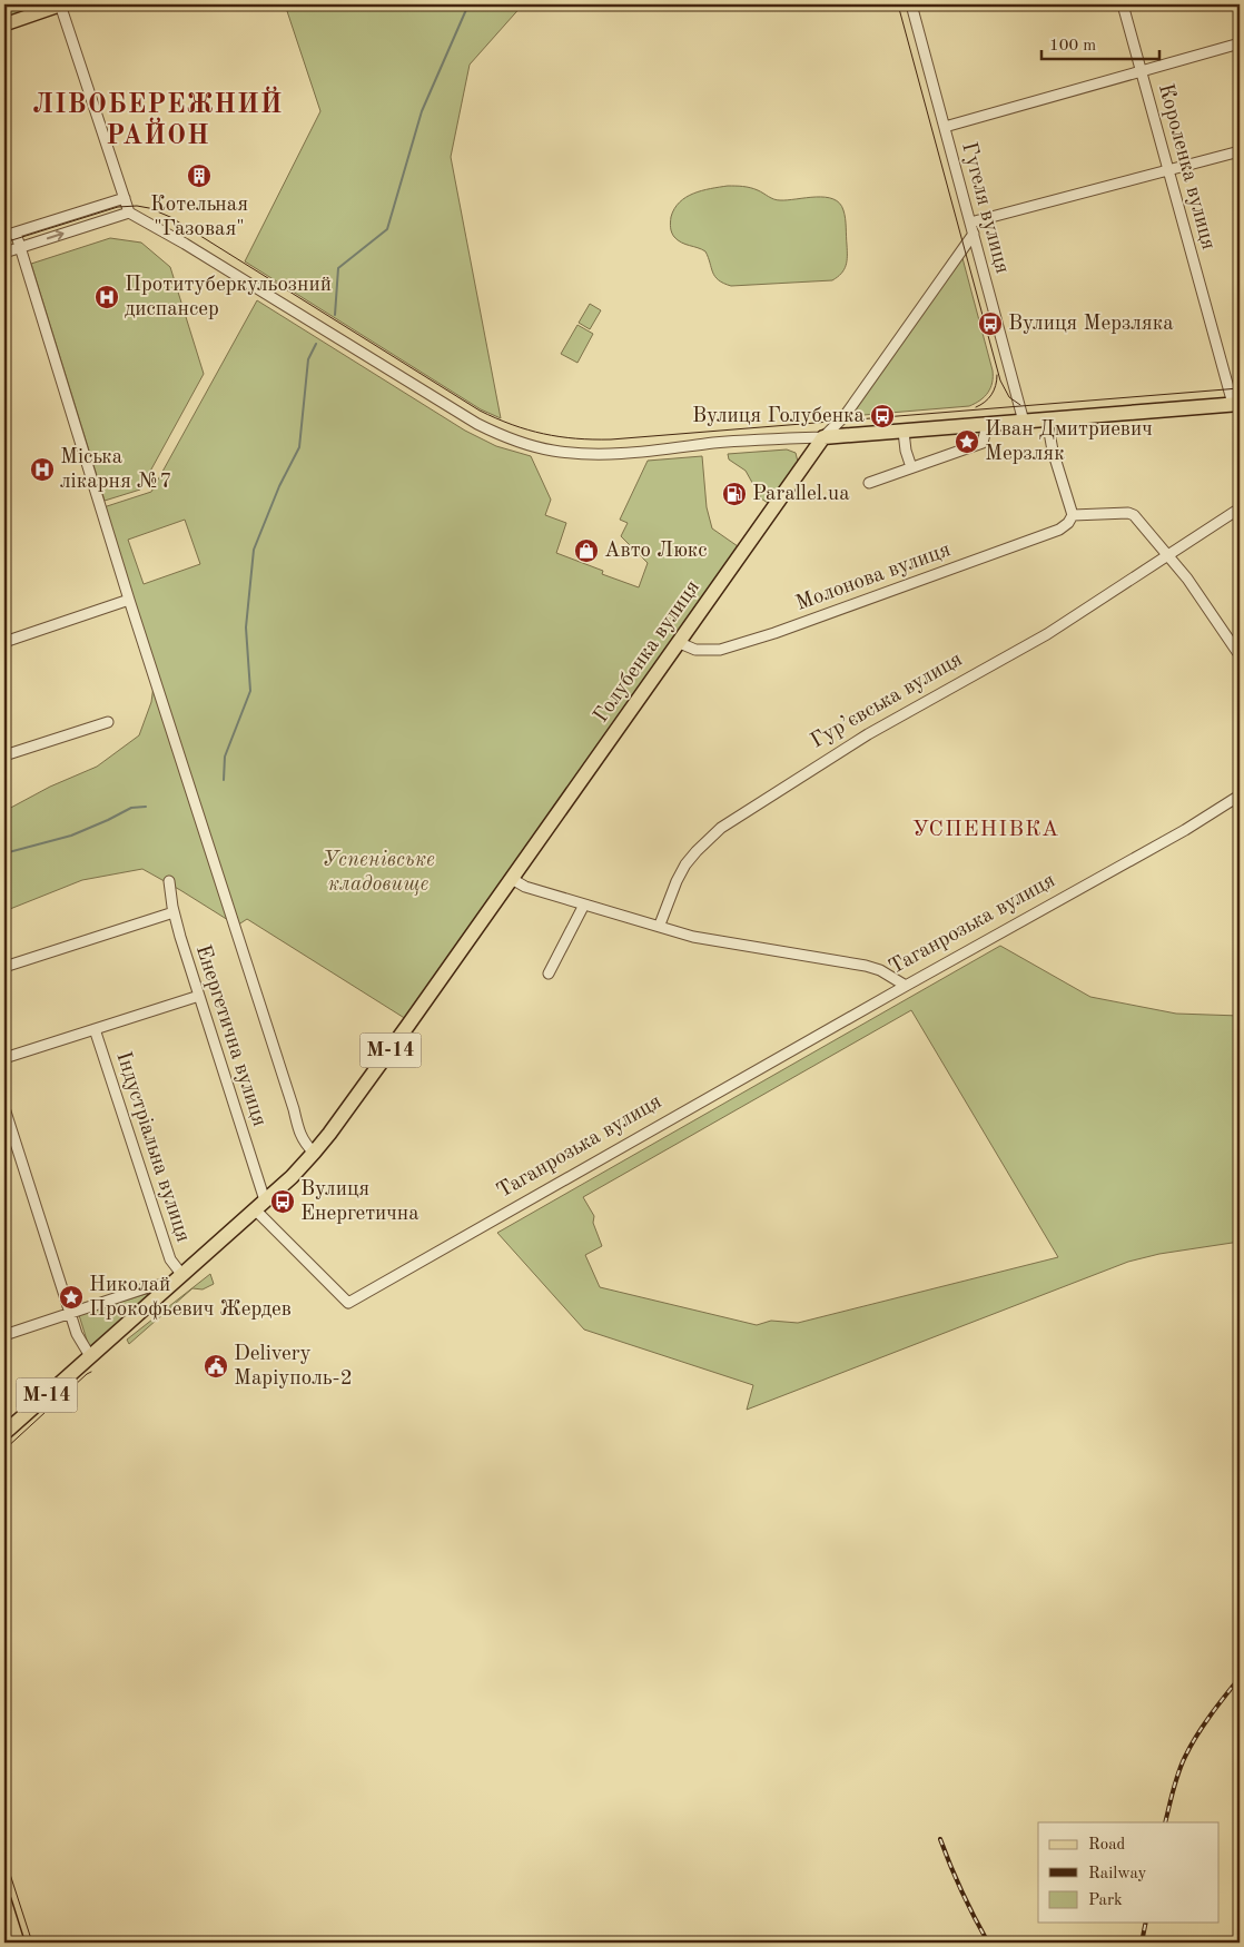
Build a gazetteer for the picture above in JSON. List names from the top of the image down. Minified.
{"streets":{"highway":["Голубенка вулиця","М-14"],"street":["Короленка вулиця","Гугеля вулиця","Молонова вулиця","Гур’євська вулиця","Таганрозька вулиця","Енергетична вулиця","Індустріальна вулиця"]},"crossings":[["Гугеля вулиця","Голубенка вулиця"],["Молонова вулиця","Голубенка вулиця"],["Голубенка вулиця","М-14"],["Таганрозька вулиця","Енергетична вулиця"],["Таганрозька вулиця","М-14"],["Енергетична вулиця","М-14"],["М-14","Індустріальна вулиця"]],"districts":["ЛІВОБЕРЕЖНИЙ РАЙОН","УСПЕНІВКА"],"parks":["Успенівське кладовище"],"places":{"building":["Котельная \"Газовая\""],"hospital":["Протитуберкульозний диспансер","Міська лікарня №7"],"bus stop":["Вулиця Мерзляка","Вулиця Голубенка","Вулиця Енергетична"],"place":["Иван Дмитриевич Мерзляк","Николай Прокофьевич Жердев"],"fuel station":["Parallel.ua"],"shop":["Авто Люкс"],"public building":["Delivery Марiуполь-2"]},"legend":["Road","Railway","Park"],"scale_bar":"100 m"}
